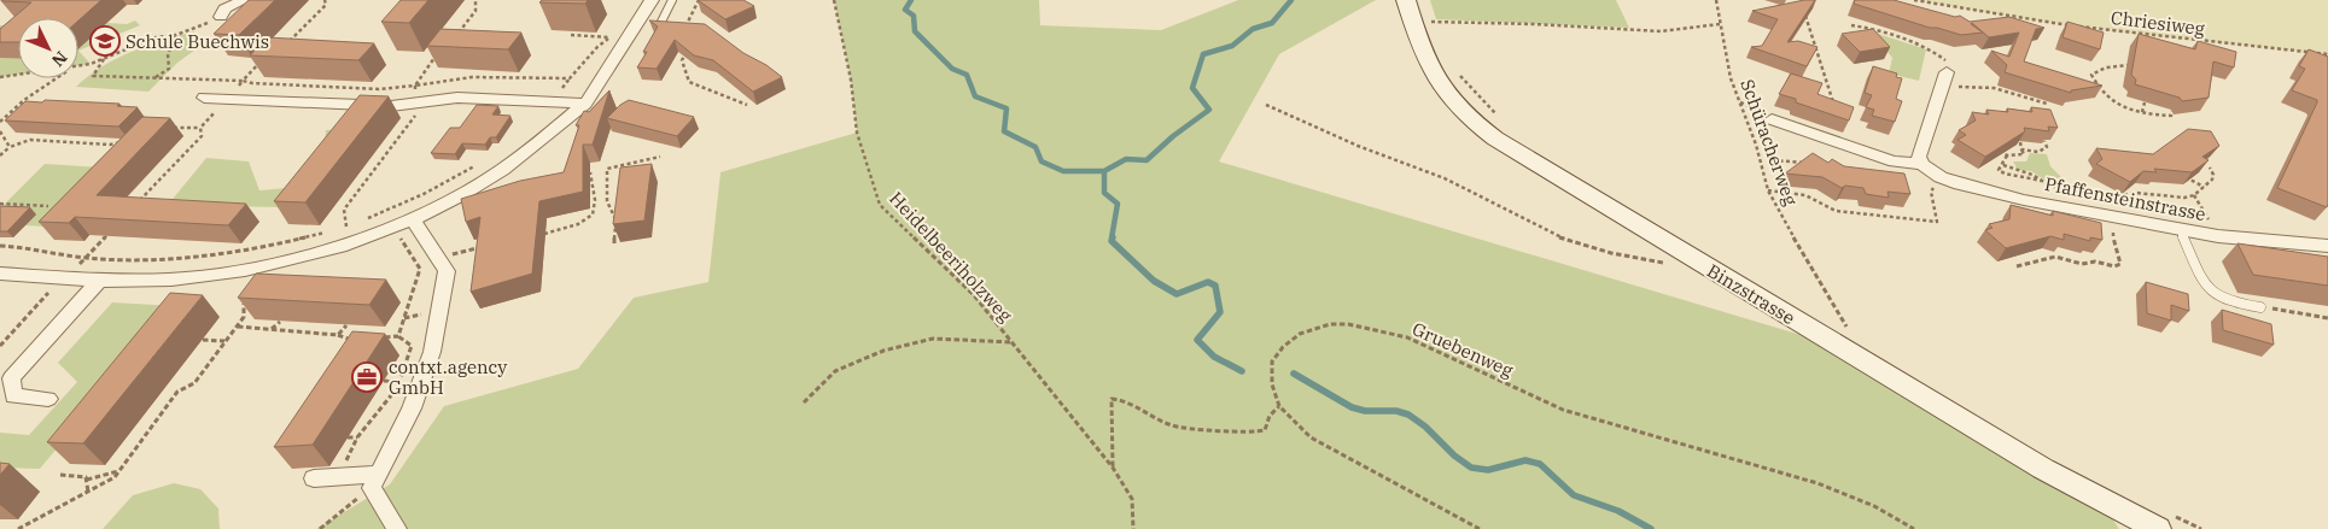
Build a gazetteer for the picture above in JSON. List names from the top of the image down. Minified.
{"streets":{"main road":["Binzstrasse"],"street":["Pfaffensteinstrasse"],"path":["Chriesiweg","Schüracherweg","Heidelbeeriholzweg","Gruebenweg"]},"places":{"school or university":["Schule Buechwis"],"office":["contxt.agency GmbH"]},"north":"bottom right"}
